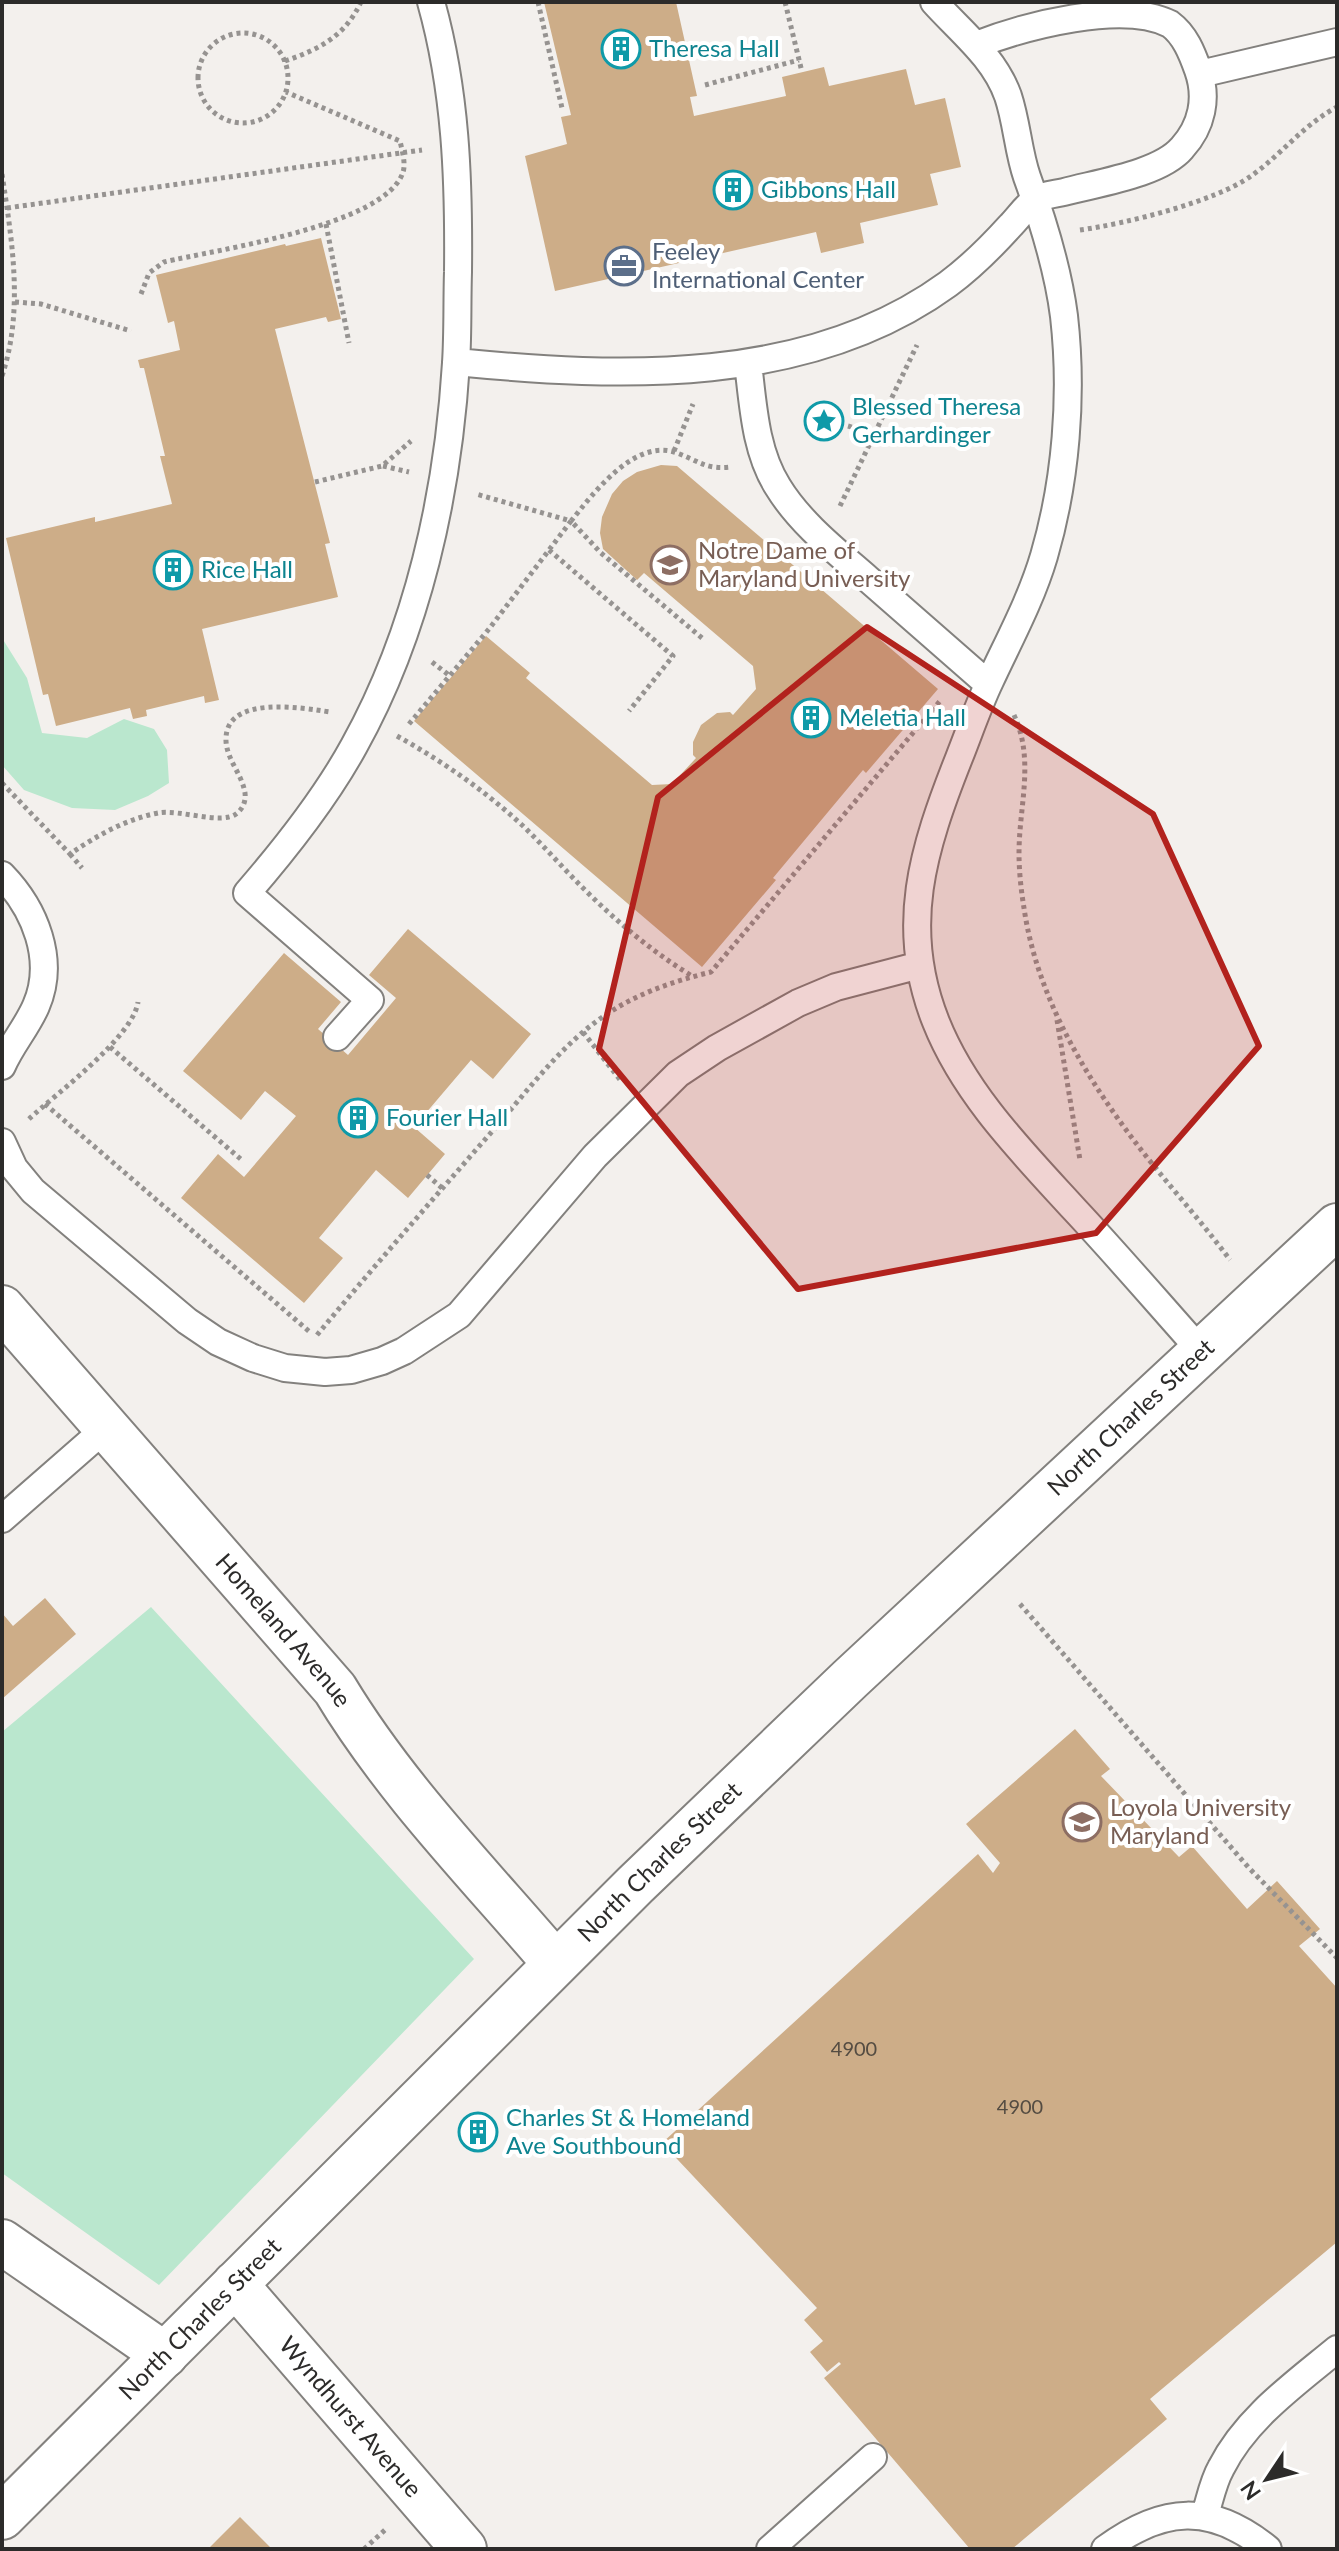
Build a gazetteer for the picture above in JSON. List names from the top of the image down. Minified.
{"streets":{"main road":["North Charles Street","Homeland Avenue","Wyndhurst Avenue"]},"crossings":[["North Charles Street","Homeland Avenue"],["North Charles Street","Wyndhurst Avenue"]],"places":{"building":["Theresa Hall","Gibbons Hall","Rice Hall","Meletia Hall","Fourier Hall","Charles St & Homeland Ave Southbound"],"office":["Feeley International Center"],"place":["Blessed Theresa Gerhardinger"],"school or university":["Notre Dame of Maryland University","Loyola University Maryland"]},"house_numbers":["4900","4900"],"north":"bottom left"}
